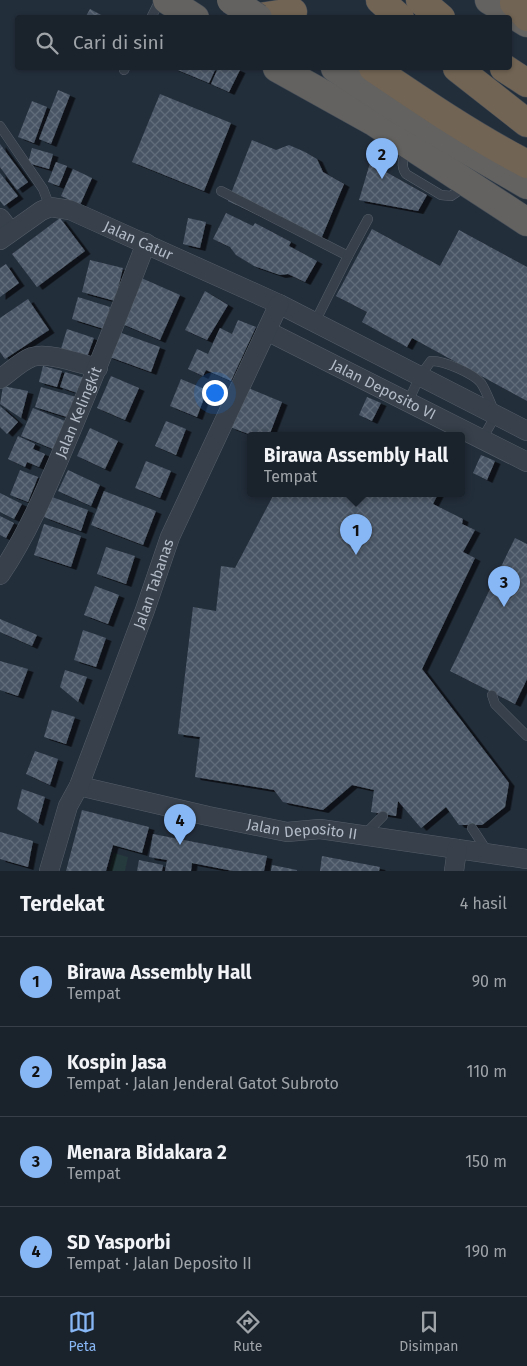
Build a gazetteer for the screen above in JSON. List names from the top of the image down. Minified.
{"streets":{"street":["Jalan Catur","Jalan Deposito VI","Jalan Kelingkit","Jalan Tabanas","Jalan Deposito II"]},"crossings":[["Jalan Catur","Jalan Deposito VI"],["Jalan Catur","Jalan Kelingkit"],["Jalan Catur","Jalan Tabanas"],["Jalan Deposito VI","Jalan Tabanas"],["Jalan Tabanas","Jalan Deposito II"]],"page":{"search":"Cari di sini","pins":["2","1","3","4"],"popup":["Birawa Assembly Hall","Tempat"],"heading":["Terdekat","4 hasil"],"list":[{"mark":"1","name":"Birawa Assembly Hall","note":"Tempat","value":"90 m"},{"mark":"2","name":"Kospin Jasa","note":"Tempat · Jalan Jenderal Gatot Subroto","value":"110 m"},{"mark":"3","name":"Menara Bidakara 2","note":"Tempat","value":"150 m"},{"mark":"4","name":"SD Yasporbi","note":"Tempat · Jalan Deposito II","value":"190 m"}],"nav":["Peta","Rute","Disimpan"]}}
